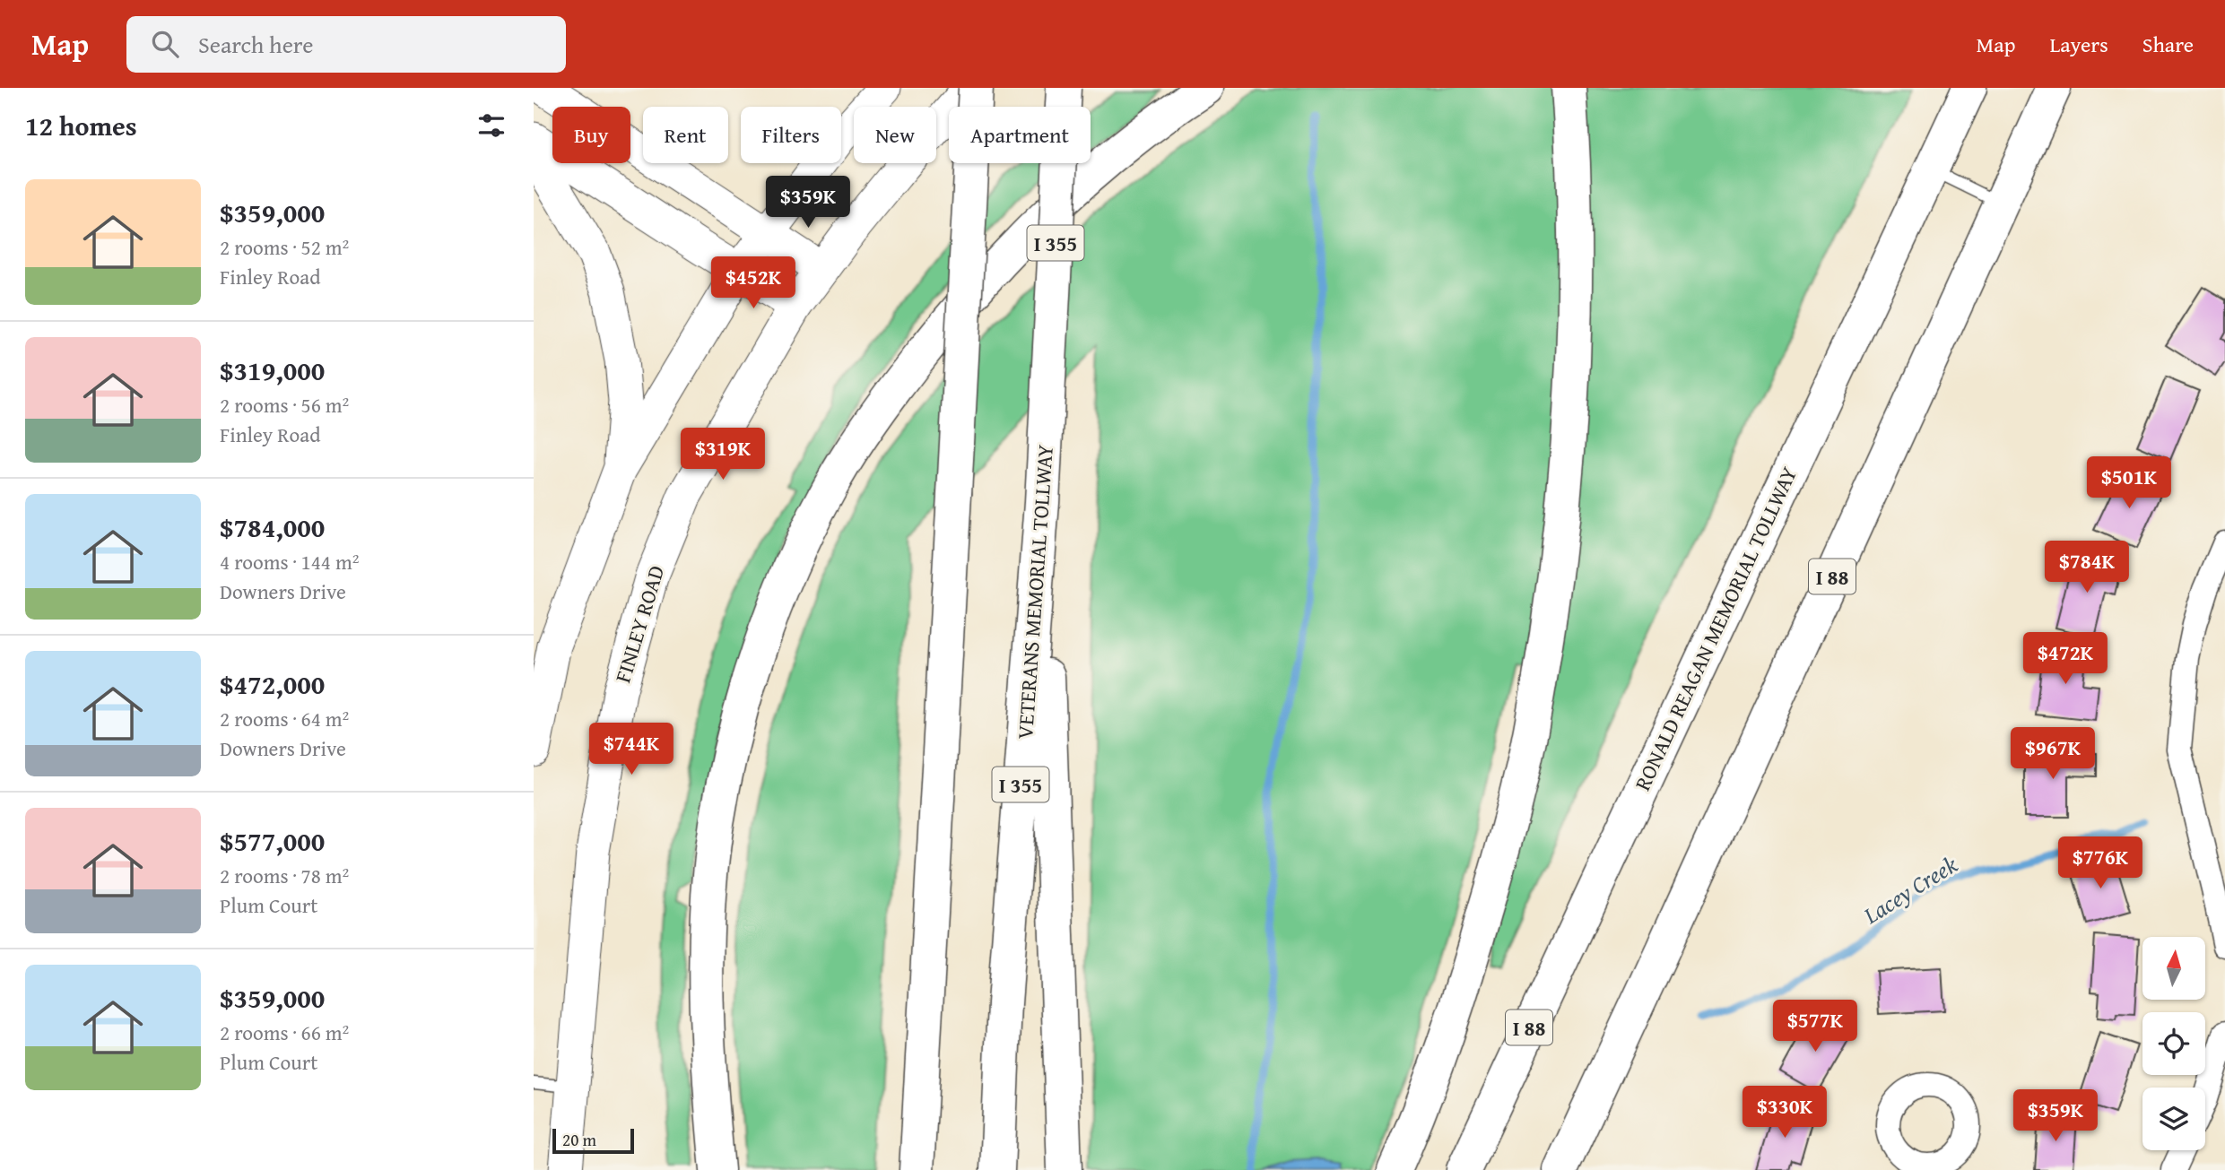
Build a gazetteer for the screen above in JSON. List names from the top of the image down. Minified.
{"streets":{"highway":["I 355","I 88","VETERANS MEMORIAL TOLLWAY","RONALD REAGAN MEMORIAL TOLLWAY"],"main road":["FINLEY ROAD"]},"water":["Lacey Creek"],"scale_bar":"20 m","north":"top","page":{"header":"Map","search":"Search here","nav":["Map","Layers","Share"],"heading":"12 homes","chip":["Buy","Rent","Filters","New","Apartment"],"list":[{"name":"$359,000","note":"2 rooms · 52 m² · Finley Road"},{"name":"$319,000","note":"2 rooms · 56 m² · Finley Road"},{"name":"$784,000","note":"4 rooms · 144 m² · Downers Drive"},{"name":"$472,000","note":"2 rooms · 64 m² · Downers Drive"},{"name":"$577,000","note":"2 rooms · 78 m² · Plum Court"},{"name":"$359,000","note":"2 rooms · 66 m² · Plum Court"}],"price":["$359K","$452K","$319K","$501K","$784K","$472K","$744K","$967K","$776K","$577K","$330K","$359K"],"scale":"20 m"}}
